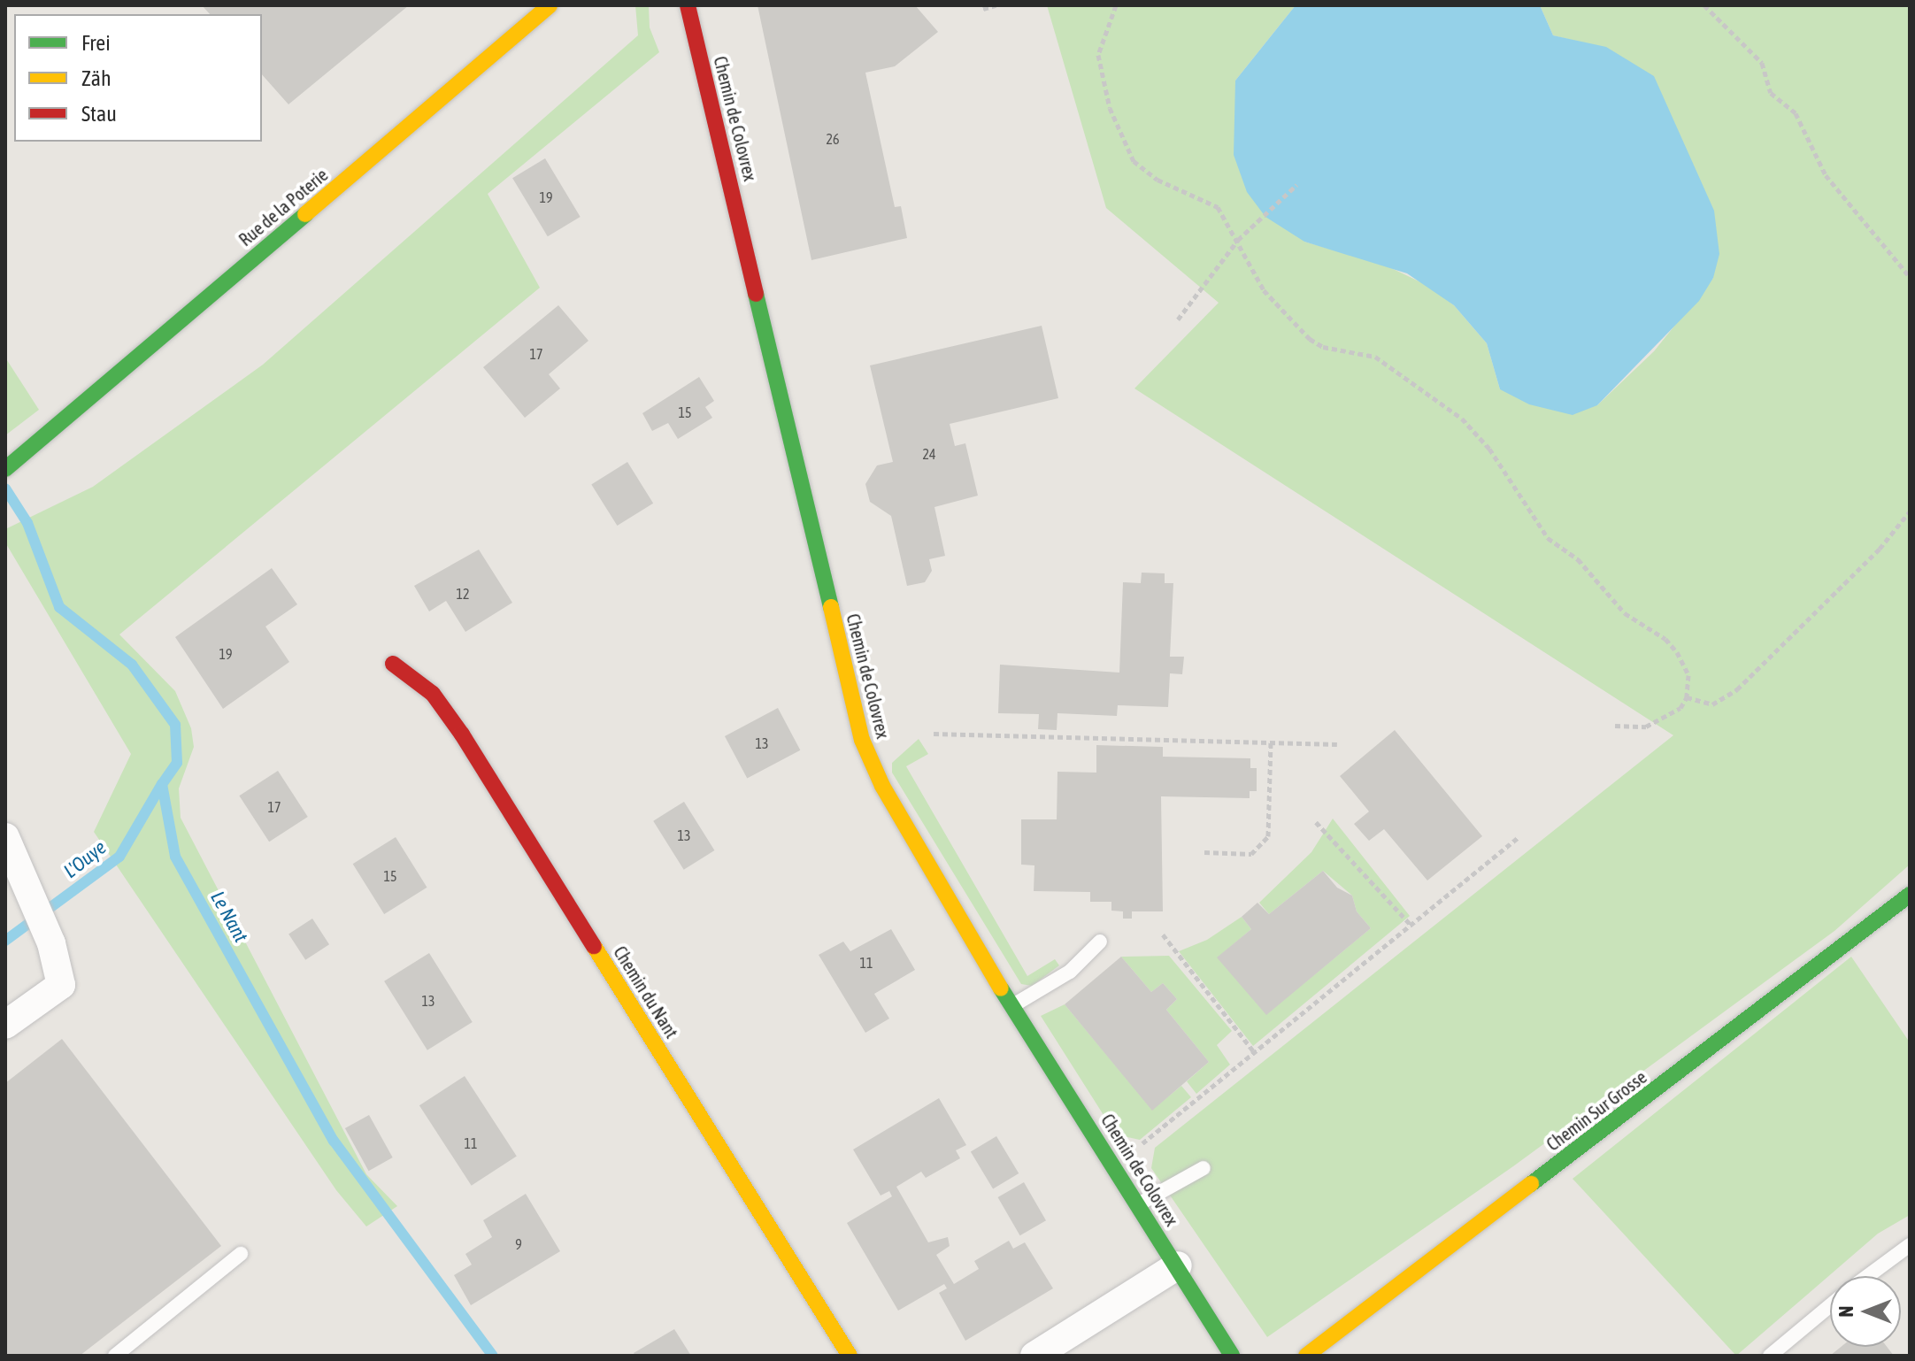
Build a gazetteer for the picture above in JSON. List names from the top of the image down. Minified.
{"streets":{"street":["Chemin de Colovrex","Rue de la Poterie","Chemin du Nant","Chemin Sur Grosse"]},"water":["L'Ouye","Le Nant"],"house_numbers":["26","19","17","15","24","12","19","13","17","13","15","11","13","11","9"],"legend":["Frei","Zäh","Stau"],"north":"left"}
